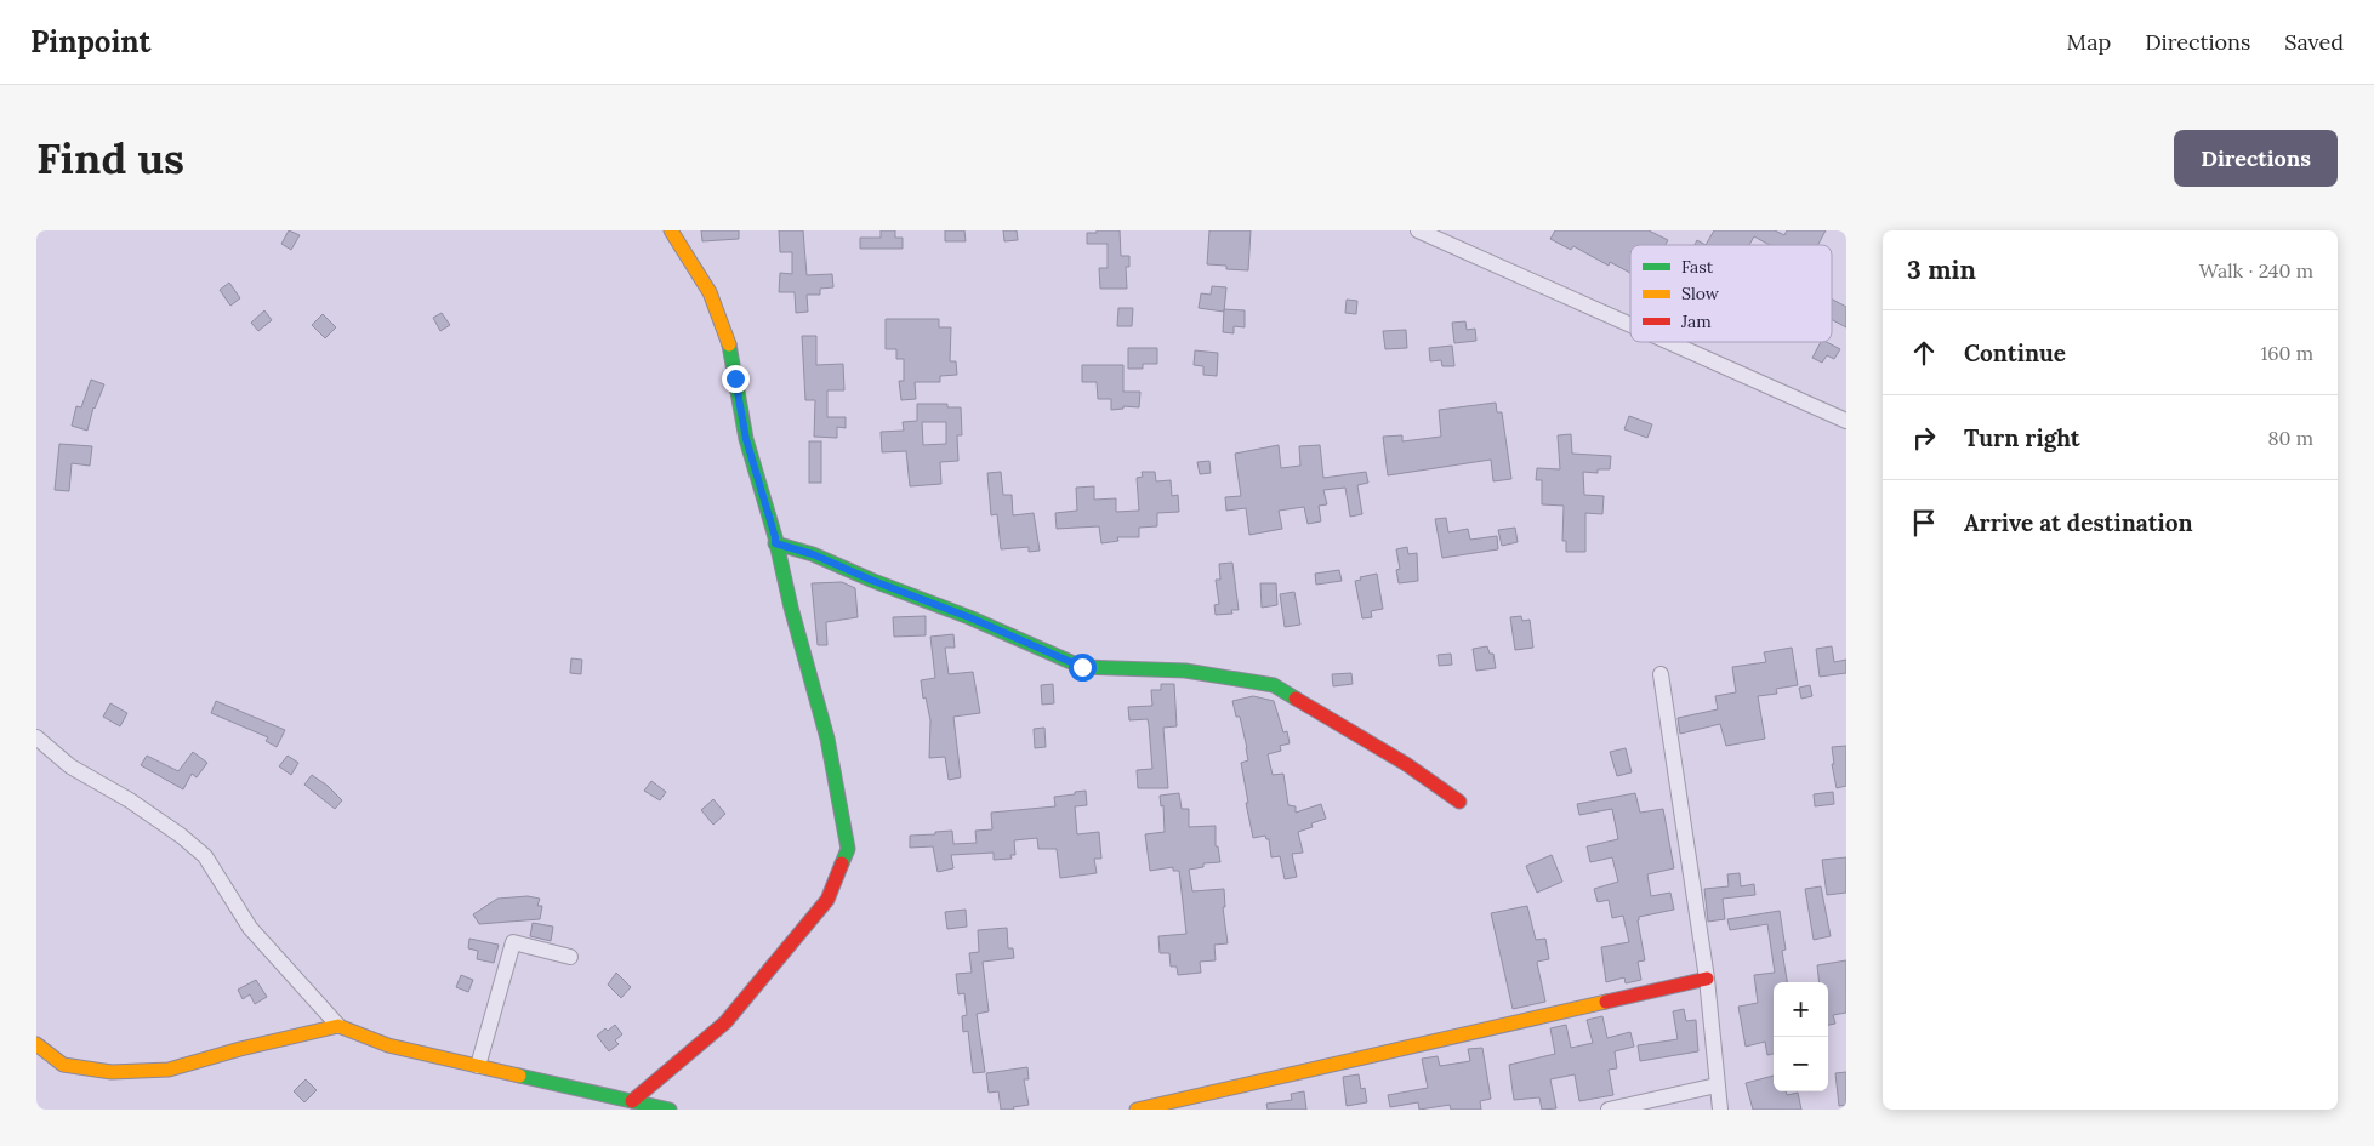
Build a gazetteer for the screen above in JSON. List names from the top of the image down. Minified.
{"legend":["Fast","Slow","Jam"],"page":{"header":"Pinpoint","nav":["Map","Directions","Saved"],"buttons":"Directions","title":"Find us","heading":["3 min","Walk · 240 m"],"list":[["Continue","160 m"],["Turn right","80 m"],"Arrive at destination"],"map_buttons":["+","−"]}}
